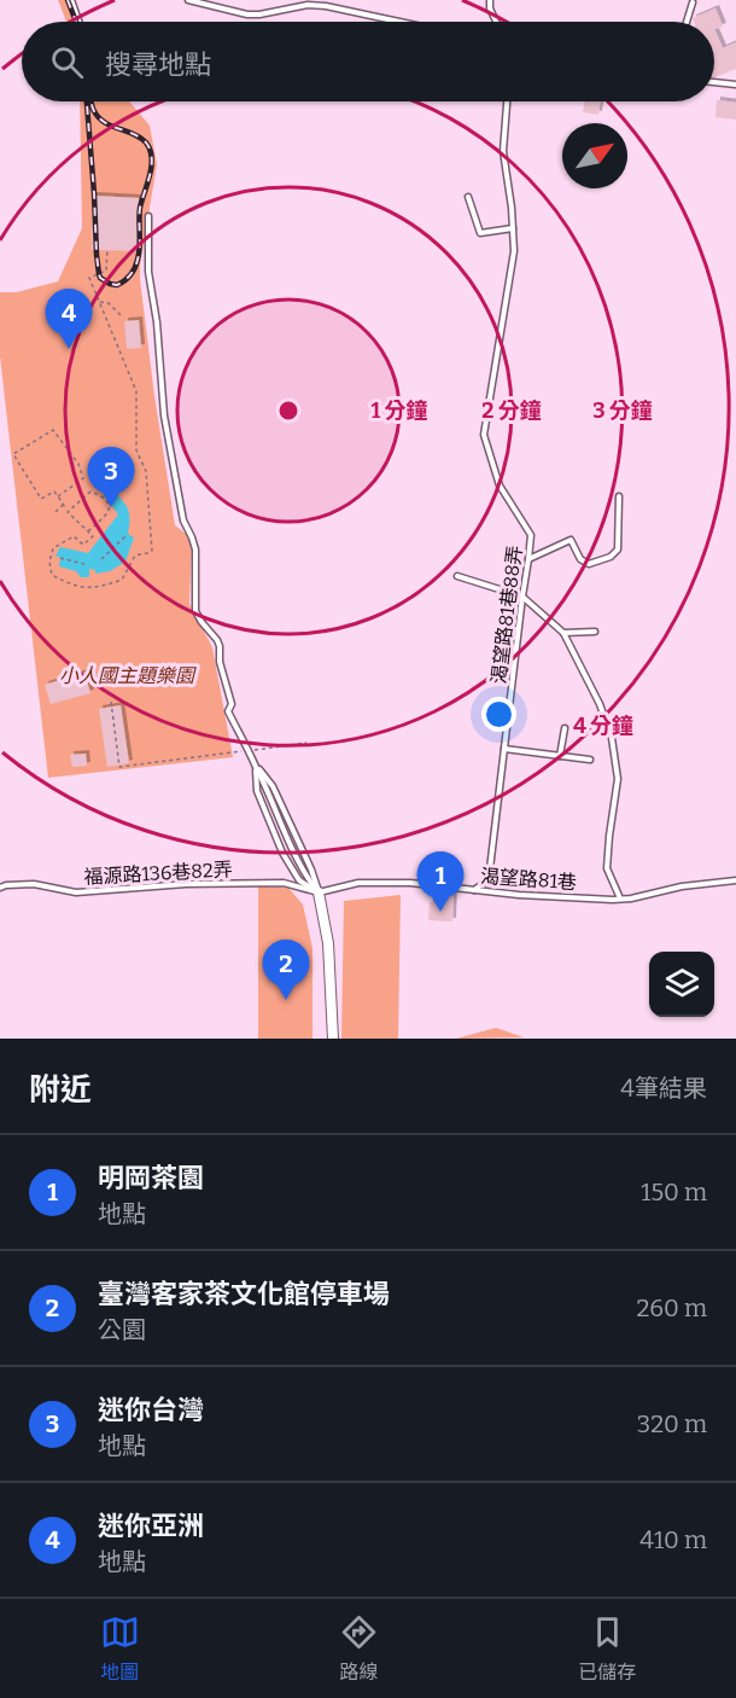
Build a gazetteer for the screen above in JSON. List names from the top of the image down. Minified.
{"streets":{"lane":["渴望路81巷88弄","福源路136巷82弄","渴望路81巷"]},"crossings":[["渴望路81巷88弄","渴望路81巷"],["福源路136巷82弄","渴望路81巷"]],"parks":["小人國主題樂園"],"north":"top right","page":{"search":"搜尋地點","pins":["4","3","1","2"],"heading":["附近","4筆結果"],"list":[{"mark":"1","name":"明岡茶園","note":"地點","value":"150 m"},{"mark":"2","name":"臺灣客家茶文化館停車場","note":"公園","value":"260 m"},{"mark":"3","name":"迷你台灣","note":"地點","value":"320 m"},{"mark":"4","name":"迷你亞洲","note":"地點","value":"410 m"}],"nav":["地圖","路線","已儲存"]},"rings":["1 分鐘","2 分鐘","3 分鐘","4 分鐘"]}
